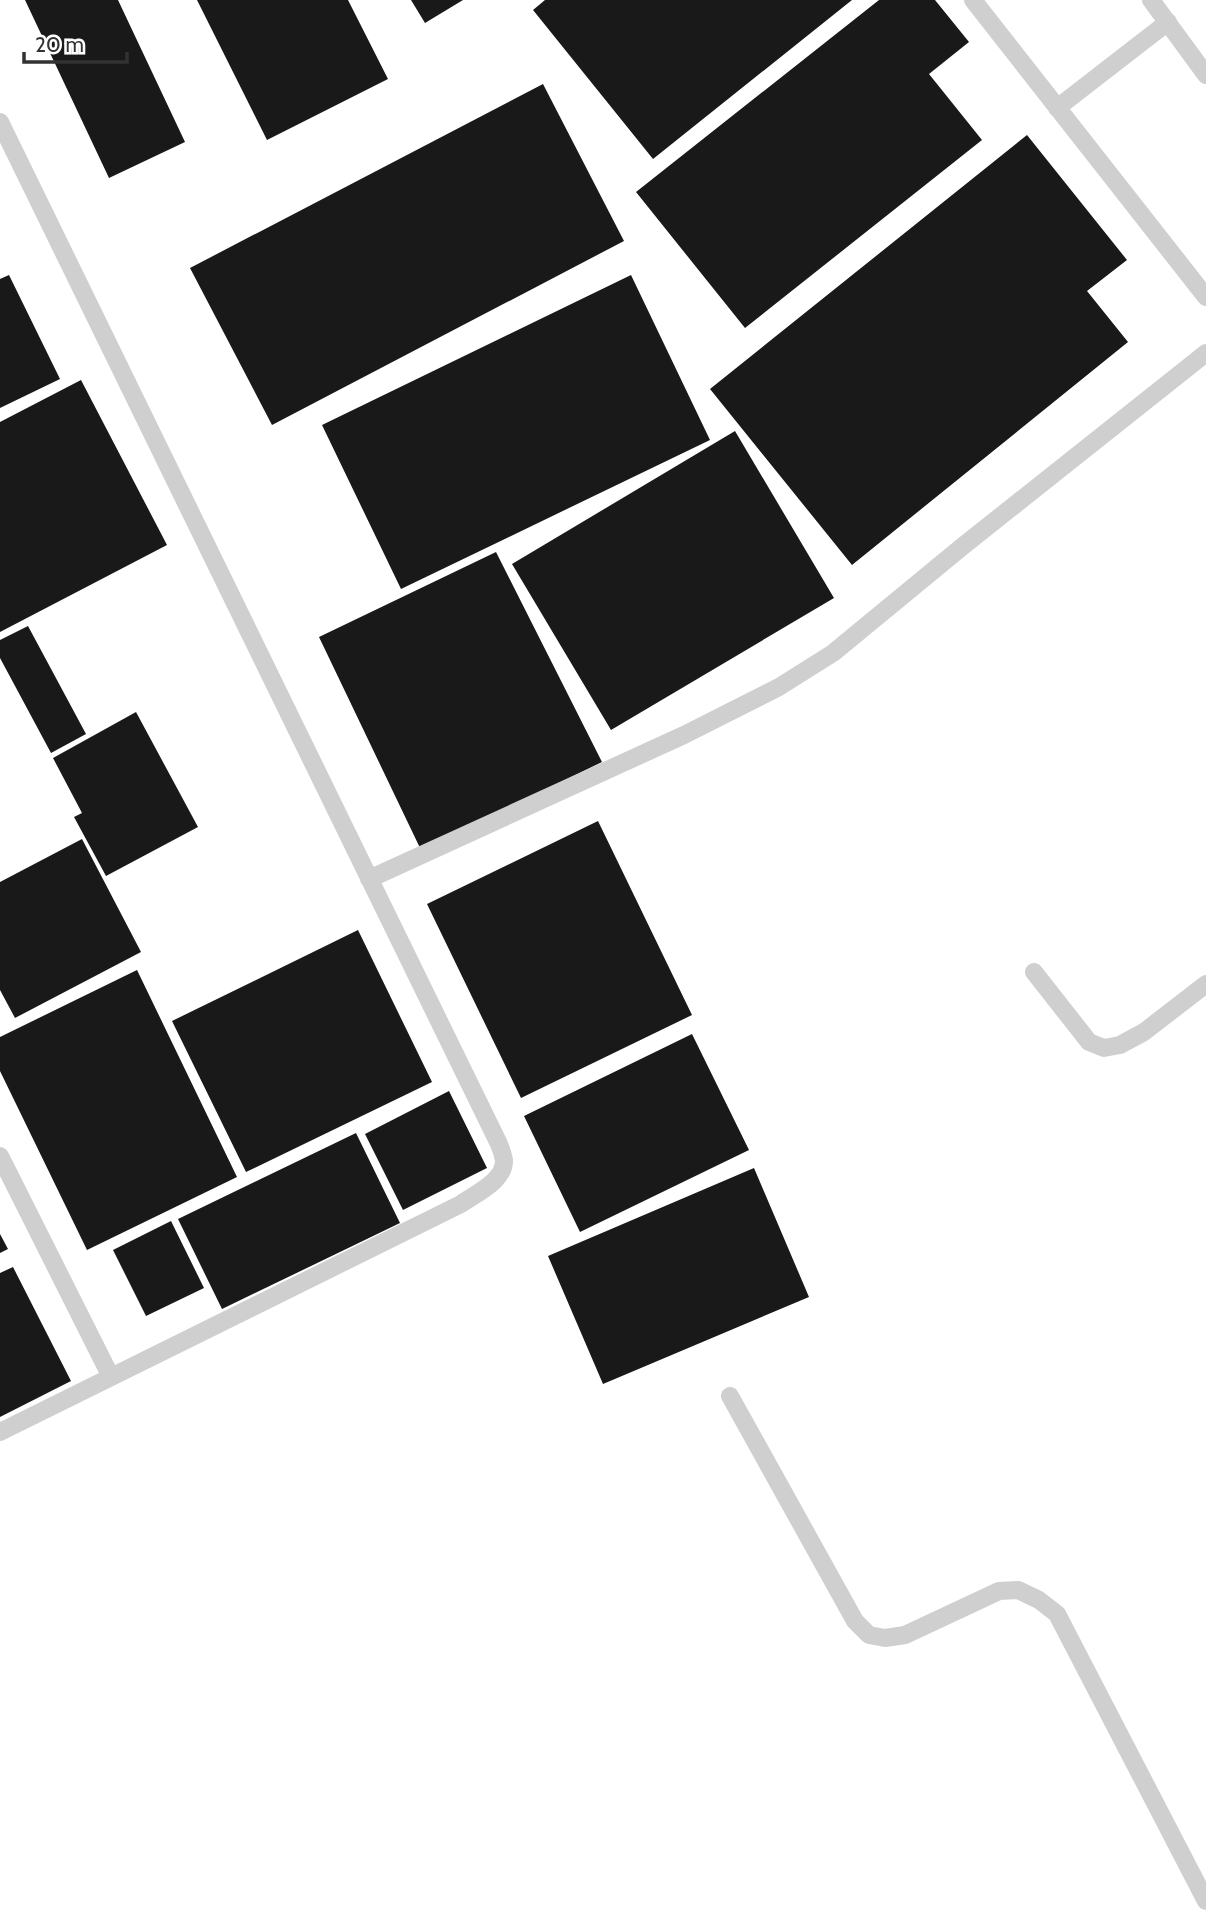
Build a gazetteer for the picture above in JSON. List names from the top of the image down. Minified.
{"scale_bar":"20 m"}
